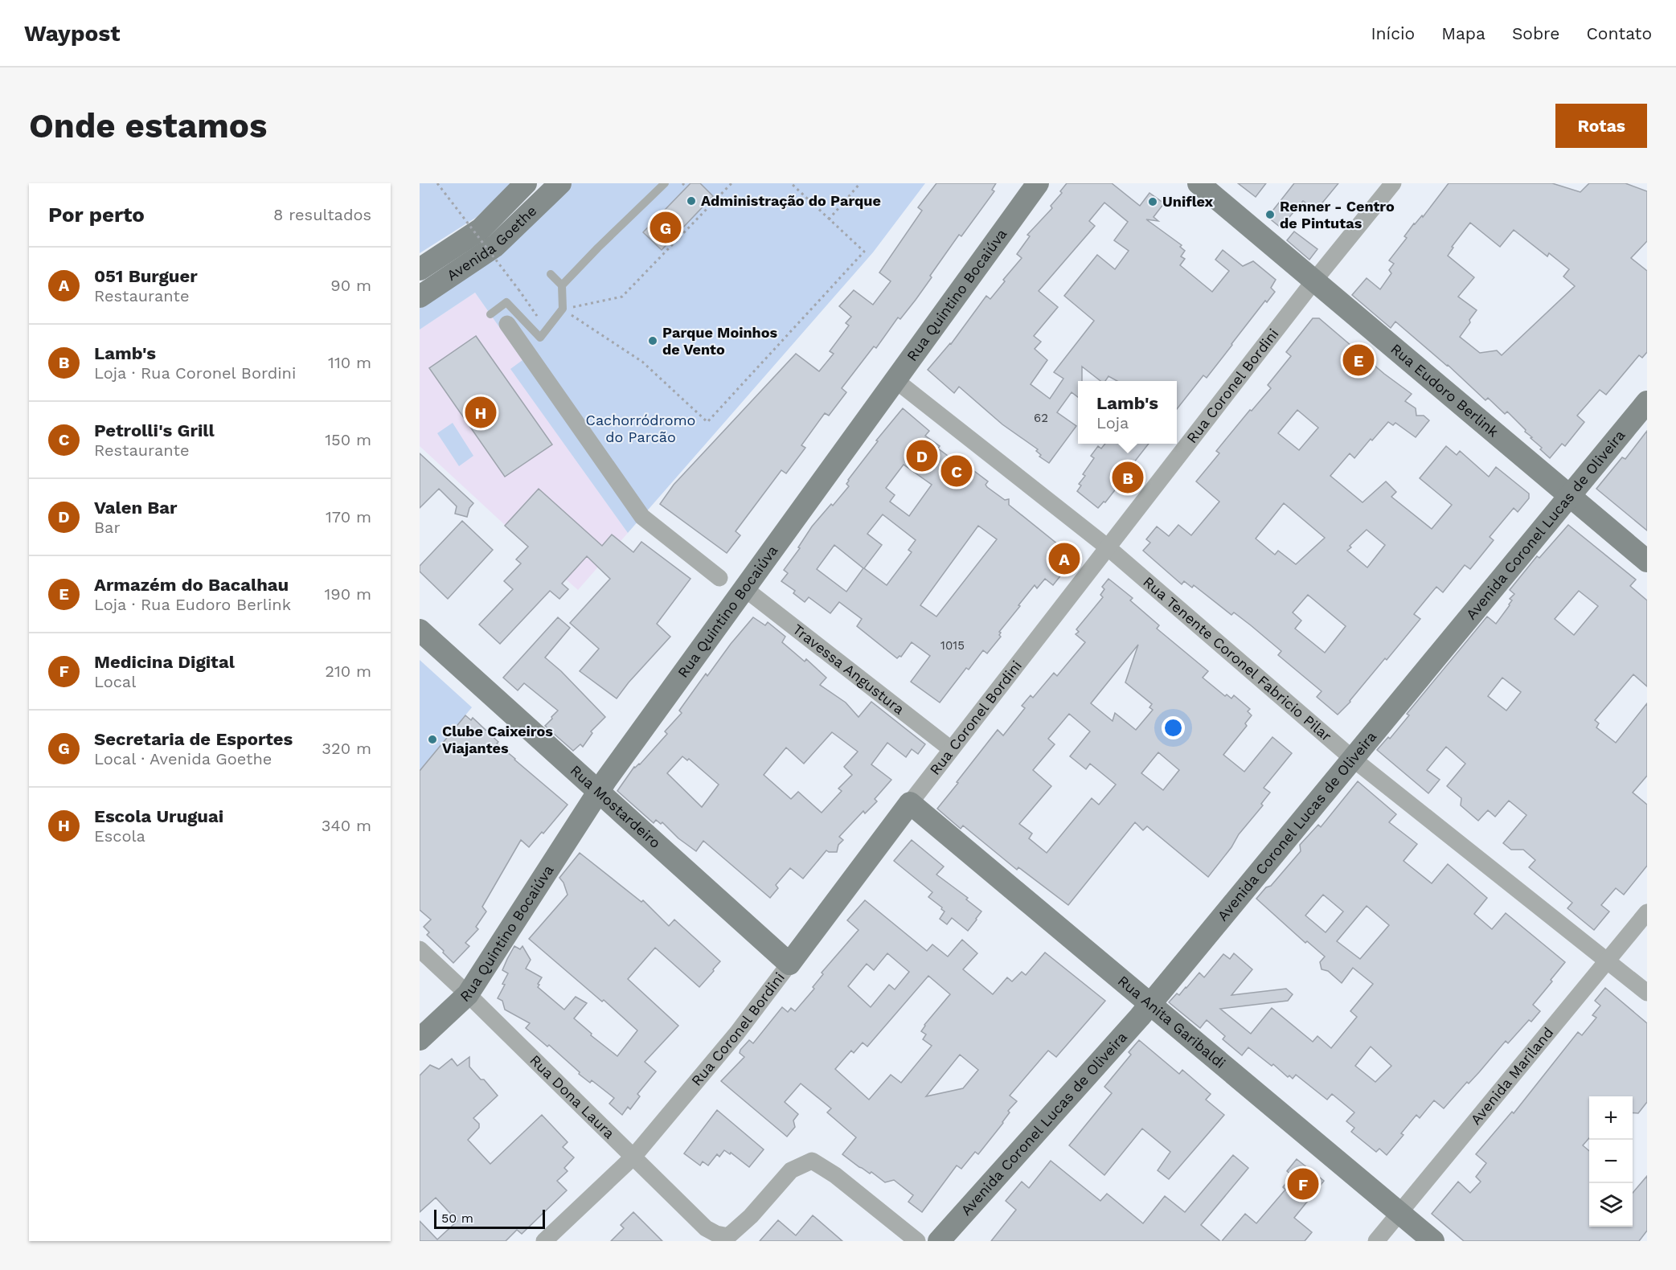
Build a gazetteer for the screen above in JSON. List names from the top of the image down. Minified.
{"streets":{"street":["Avenida Goethe","Rua Quintino Bocaiúva","Rua Coronel Bordini","Rua Eudoro Berlink","Avenida Coronel Lucas de Oliveira","Rua Tenente Coronel Fabricio Pilar","Travessa Angustura","Rua Mostardeiro","Rua Anita Garibaldi","Avenida Mariland","Rua Dona Laura"]},"crossings":[["Rua Quintino Bocaiúva","Rua Tenente Coronel Fabricio Pilar"],["Rua Quintino Bocaiúva","Travessa Angustura"],["Rua Quintino Bocaiúva","Rua Mostardeiro"],["Rua Quintino Bocaiúva","Rua Dona Laura"],["Rua Coronel Bordini","Rua Eudoro Berlink"],["Rua Coronel Bordini","Rua Tenente Coronel Fabricio Pilar"],["Rua Coronel Bordini","Travessa Angustura"],["Rua Coronel Bordini","Rua Mostardeiro"],["Rua Coronel Bordini","Rua Anita Garibaldi"],["Rua Coronel Bordini","Rua Dona Laura"],["Rua Eudoro Berlink","Avenida Coronel Lucas de Oliveira"],["Avenida Coronel Lucas de Oliveira","Rua Tenente Coronel Fabricio Pilar"],["Avenida Coronel Lucas de Oliveira","Rua Anita Garibaldi"],["Rua Tenente Coronel Fabricio Pilar","Avenida Mariland"],["Rua Anita Garibaldi","Avenida Mariland"]],"parks":["Cachorródromo do Parcão"],"places":["Administração do Parque","Uniflex","Renner - Centro de Pintutas","Parque Moinhos de Vento","Clube Caixeiros Viajantes"],"house_numbers":["62","1015"],"scale_bar":"50 m","page":{"header":"Waypost","nav":["Início","Mapa","Sobre","Contato"],"buttons":"Rotas","title":"Onde estamos","heading":["Por perto","8 resultados"],"pins":["G","E","H","D","C","B","A","F"],"list":[{"mark":"A","name":"051 Burguer","note":"Restaurante","value":"90 m"},{"mark":"B","name":"Lamb's","note":"Loja · Rua Coronel Bordini","value":"110 m"},{"mark":"C","name":"Petrolli's Grill","note":"Restaurante","value":"150 m"},{"mark":"D","name":"Valen Bar","note":"Bar","value":"170 m"},{"mark":"E","name":"Armazém do Bacalhau","note":"Loja · Rua Eudoro Berlink","value":"190 m"},{"mark":"F","name":"Medicina Digital","note":"Local","value":"210 m"},{"mark":"G","name":"Secretaria de Esportes","note":"Local · Avenida Goethe","value":"320 m"},{"mark":"H","name":"Escola Uruguai","note":"Escola","value":"340 m"}],"popup":["Lamb's","Loja"],"map_buttons":["+","−"],"scale":"50 m"}}
